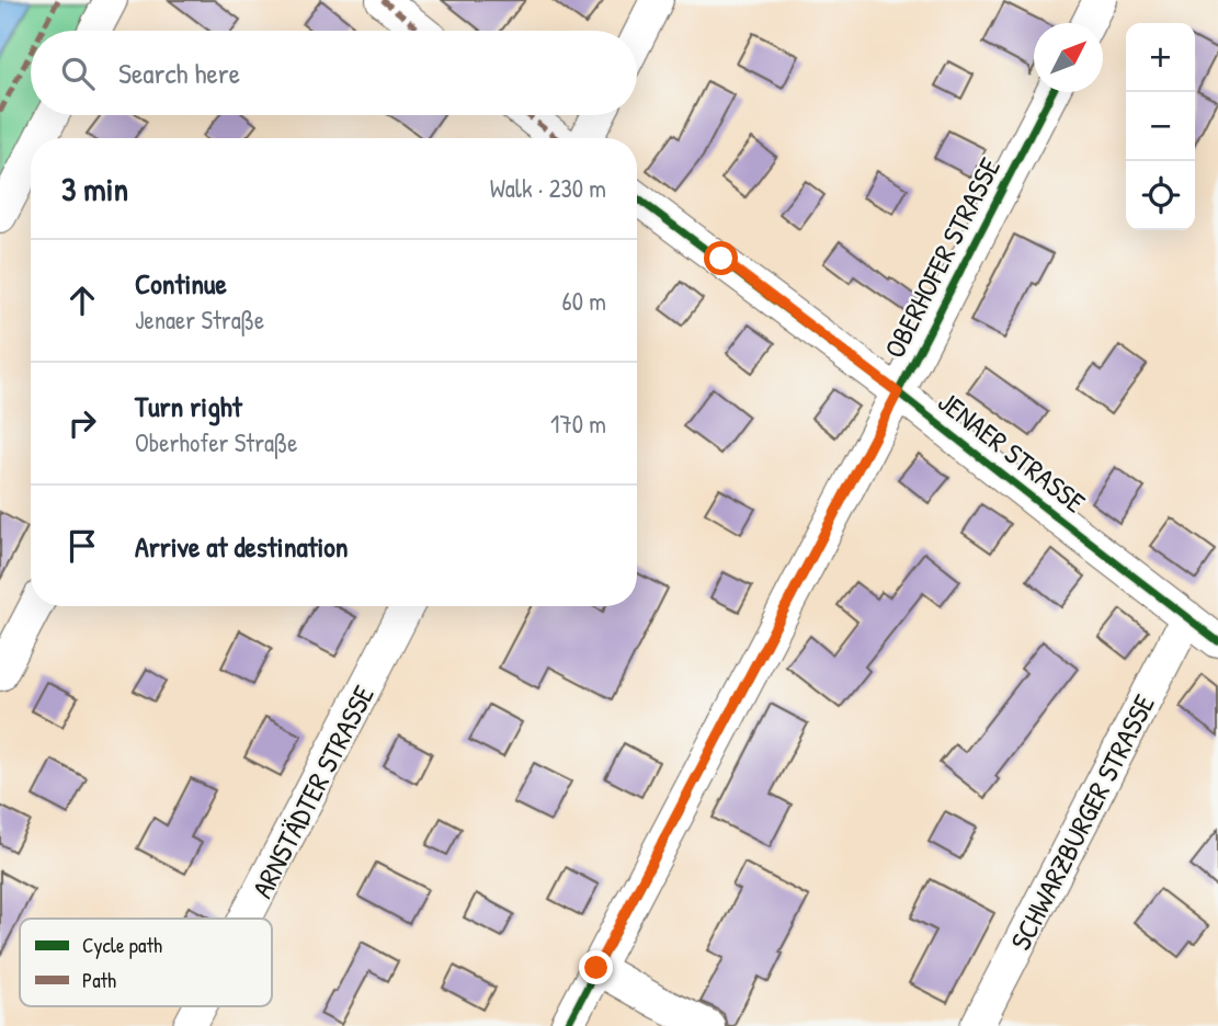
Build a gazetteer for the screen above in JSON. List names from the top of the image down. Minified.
{"streets":{"street":["OBERHOFER STRASSE","JENAER STRASSE","ARNSTÄDTER STRASSE","SCHWARZBURGER STRASSE"]},"crossings":[["OBERHOFER STRASSE","JENAER STRASSE"],["JENAER STRASSE","SCHWARZBURGER STRASSE"]],"legend":["Cycle path","Path"],"north":"top right","page":{"map_buttons":["+","−"],"search":"Search here","heading":["3 min","Walk · 230 m"],"list":[["Continue","Jenaer Straße","60 m"],["Turn right","Oberhofer Straße","170 m"],"Arrive at destination"]}}
